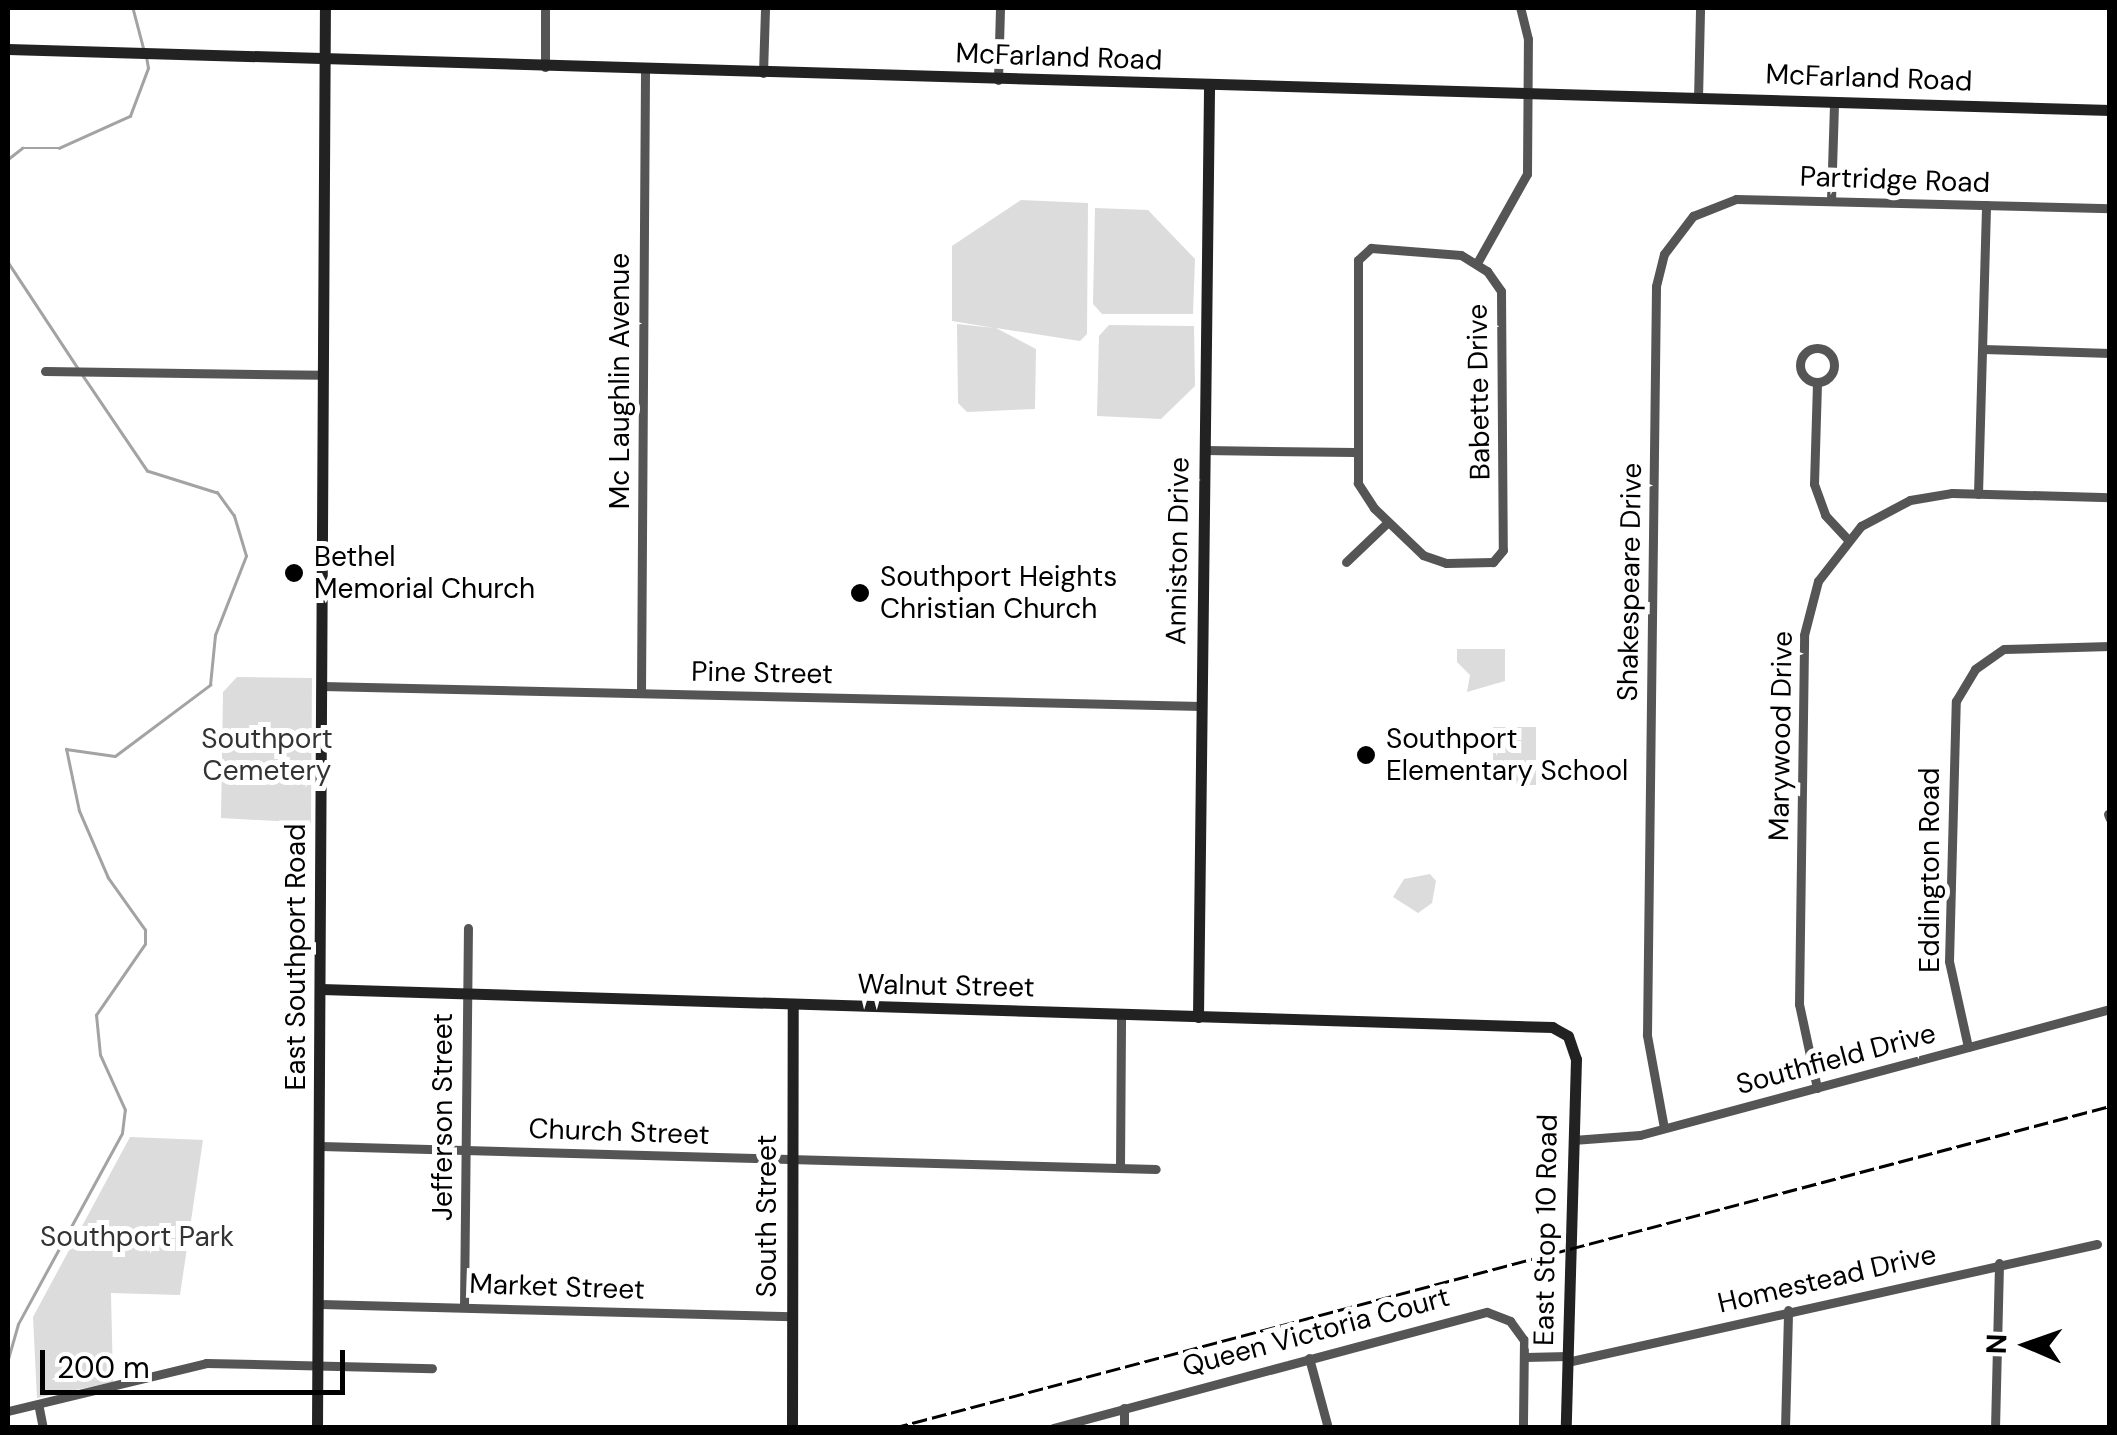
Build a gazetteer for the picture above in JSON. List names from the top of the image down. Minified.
{"streets":{"street":["McFarland Road","Partridge Road","Mc Laughlin Avenue","Babette Drive","Anniston Drive","Shakespeare Drive","Pine Street","Marywood Drive","Eddington Road","East Southport Road","Walnut Street","Southfield Drive","Jefferson Street","Church Street","South Street","East Stop 10 Road","Homestead Drive","Market Street","Queen Victoria Court"]},"crossings":[["McFarland Road","Mc Laughlin Avenue"],["McFarland Road","Babette Drive"],["McFarland Road","Anniston Drive"],["McFarland Road","East Southport Road"],["Partridge Road","Shakespeare Drive"],["Mc Laughlin Avenue","Pine Street"],["Anniston Drive","Pine Street"],["Anniston Drive","Walnut Street"],["Shakespeare Drive","Southfield Drive"],["Pine Street","East Southport Road"],["Marywood Drive","Southfield Drive"],["Eddington Road","Southfield Drive"],["East Southport Road","Walnut Street"],["East Southport Road","Church Street"],["East Southport Road","Market Street"],["Walnut Street","Jefferson Street"],["Walnut Street","South Street"],["Walnut Street","East Stop 10 Road"],["Southfield Drive","East Stop 10 Road"],["Jefferson Street","Church Street"],["Jefferson Street","Market Street"],["Church Street","South Street"],["South Street","Market Street"],["East Stop 10 Road","Homestead Drive"]],"parks":["Southport Cemetery","Southport Park"],"places":["Bethel Memorial Church","Southport Heights Christian Church","Southport Elementary School"],"scale_bar":"200 m","north":"left"}
